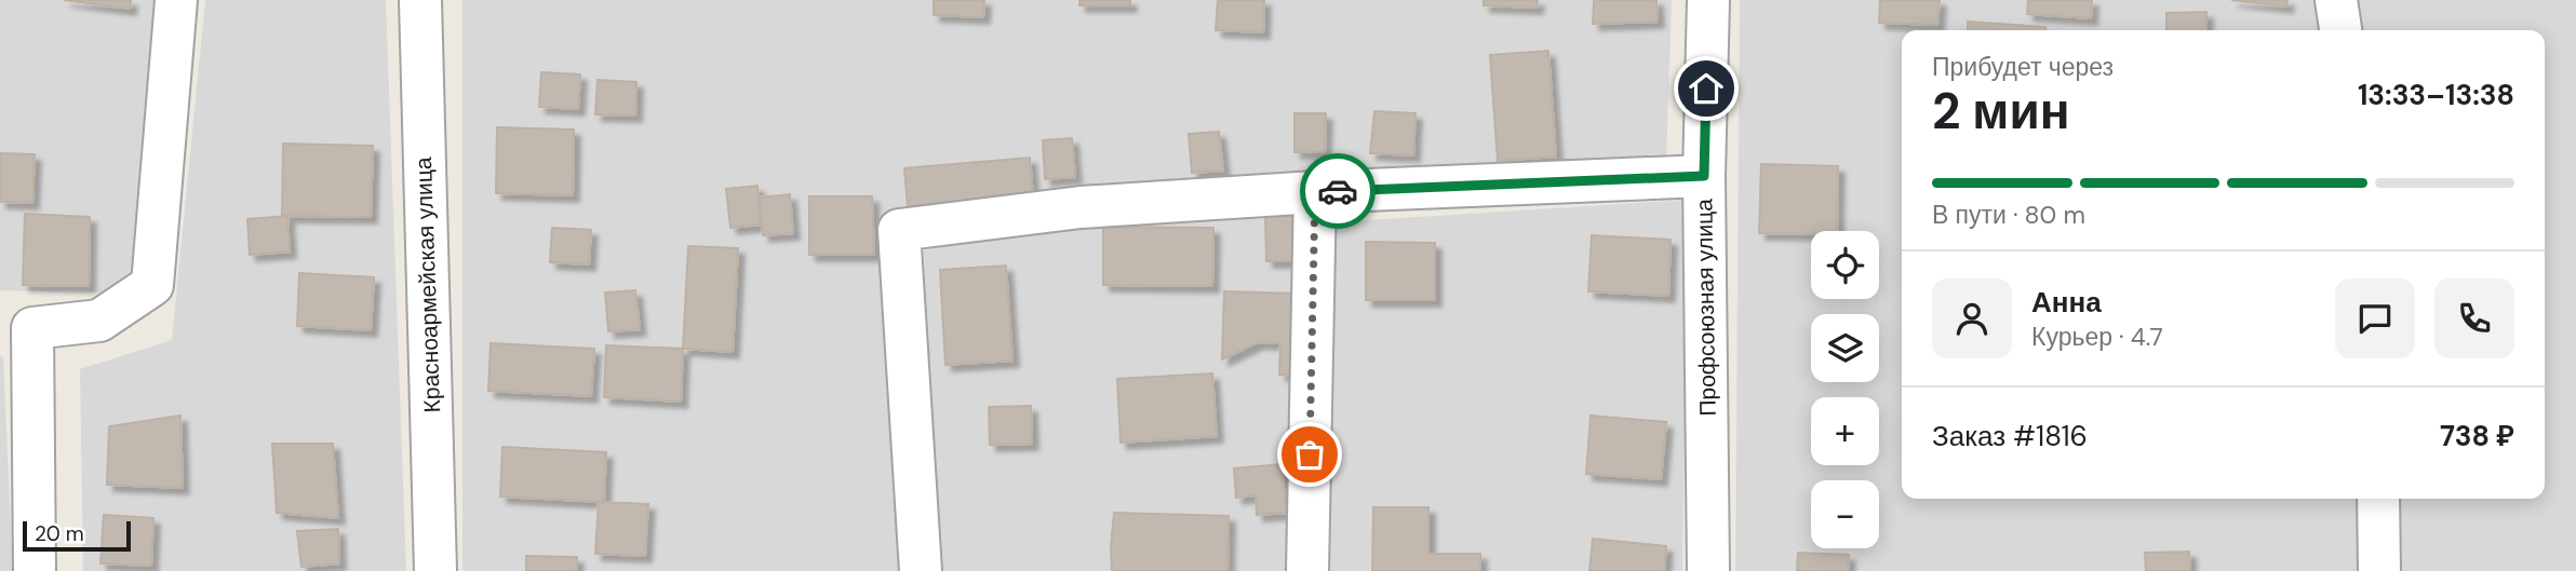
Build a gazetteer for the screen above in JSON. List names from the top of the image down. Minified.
{"streets":{"street":["Красноармейская улица","Профсоюзная улица"]},"scale_bar":"20 m","page":{"heading":["2 мин","Прибудет через","13:33–13:38"],"panel":["Анна","Курьер · 4.7","Заказ #1816","738 ₽"],"bar":"В пути · 80 m","map_buttons":["+","−"],"scale":"20 m"}}
